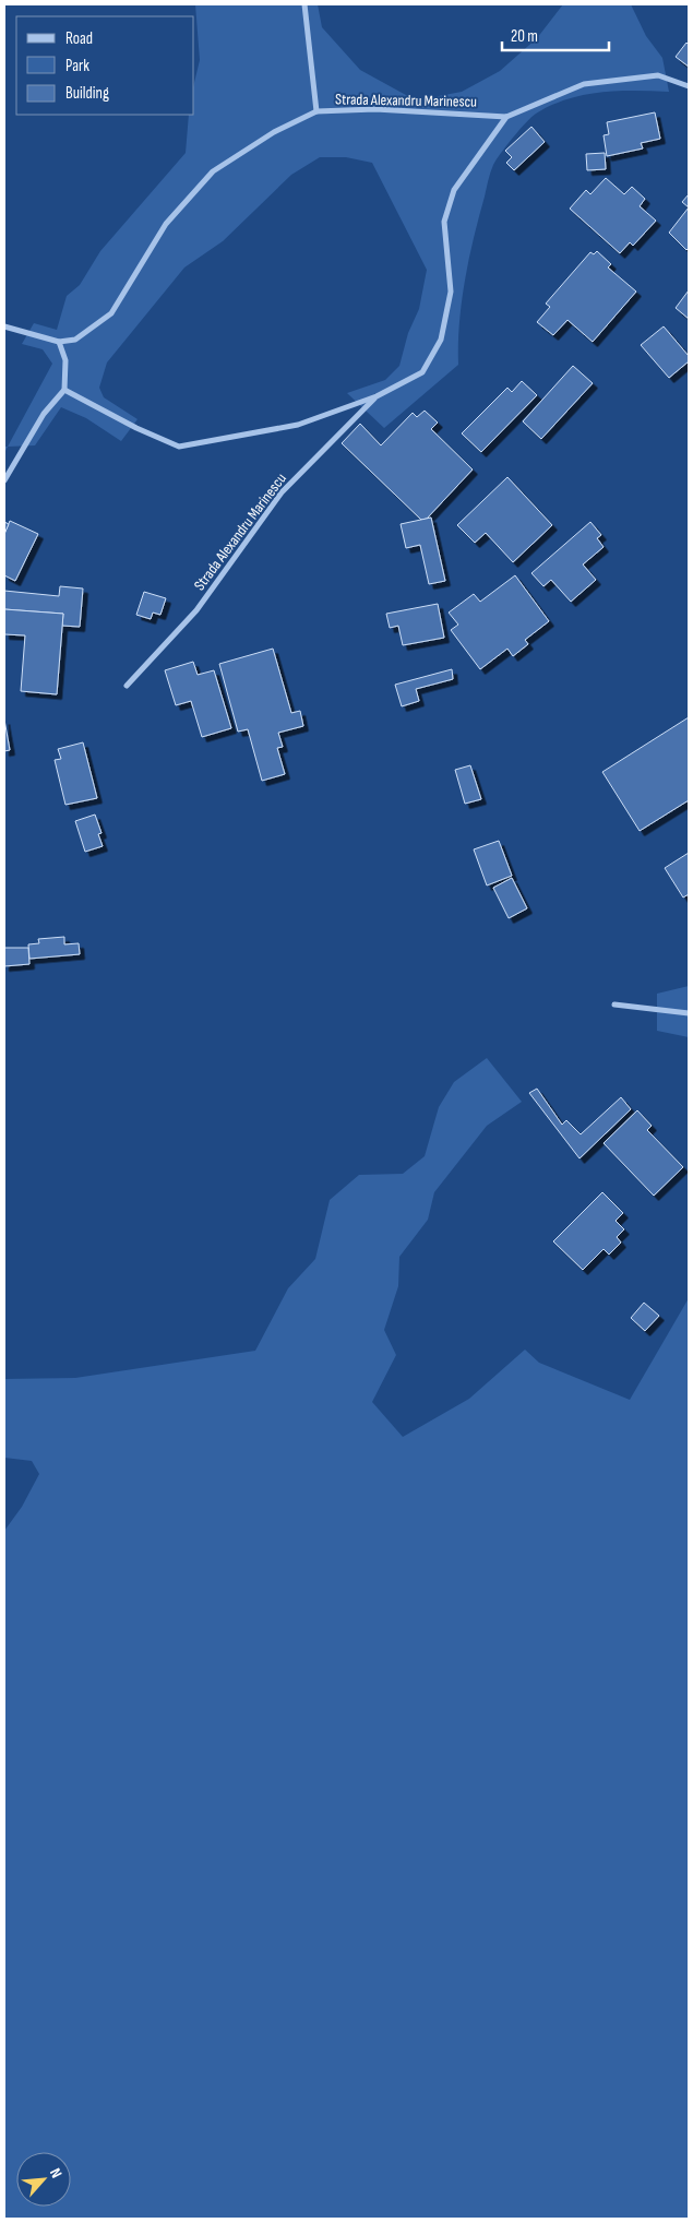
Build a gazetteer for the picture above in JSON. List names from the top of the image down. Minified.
{"streets":{"street":["Strada Alexandru Marinescu"]},"legend":["Road","Park","Building"],"scale_bar":"20 m","north":"top right"}
